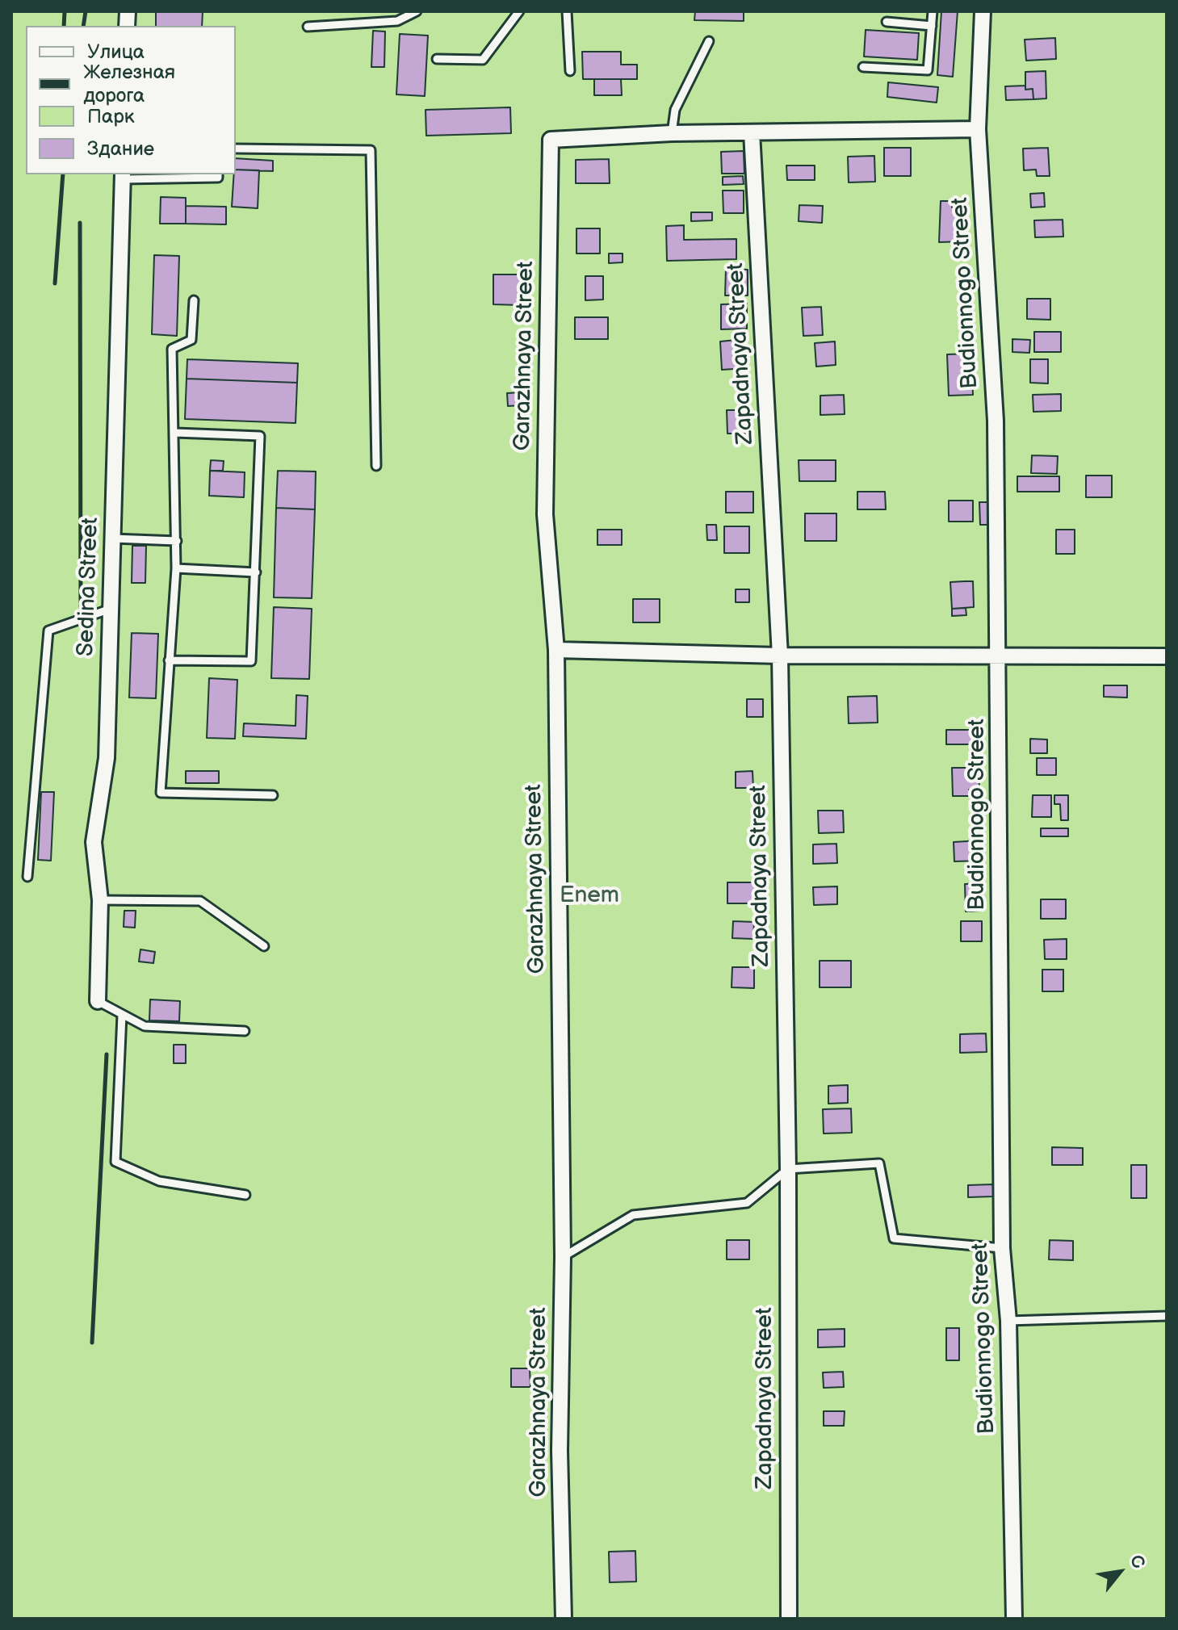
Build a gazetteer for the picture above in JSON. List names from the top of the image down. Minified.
{"streets":{"street":["Budionnogo Street","Zapadnaya Street","Garazhnaya Street","Sedina Street"]},"parks":["Enem"],"legend":["Улица","Железная дорога","Парк","Здание"],"north":"top right"}
